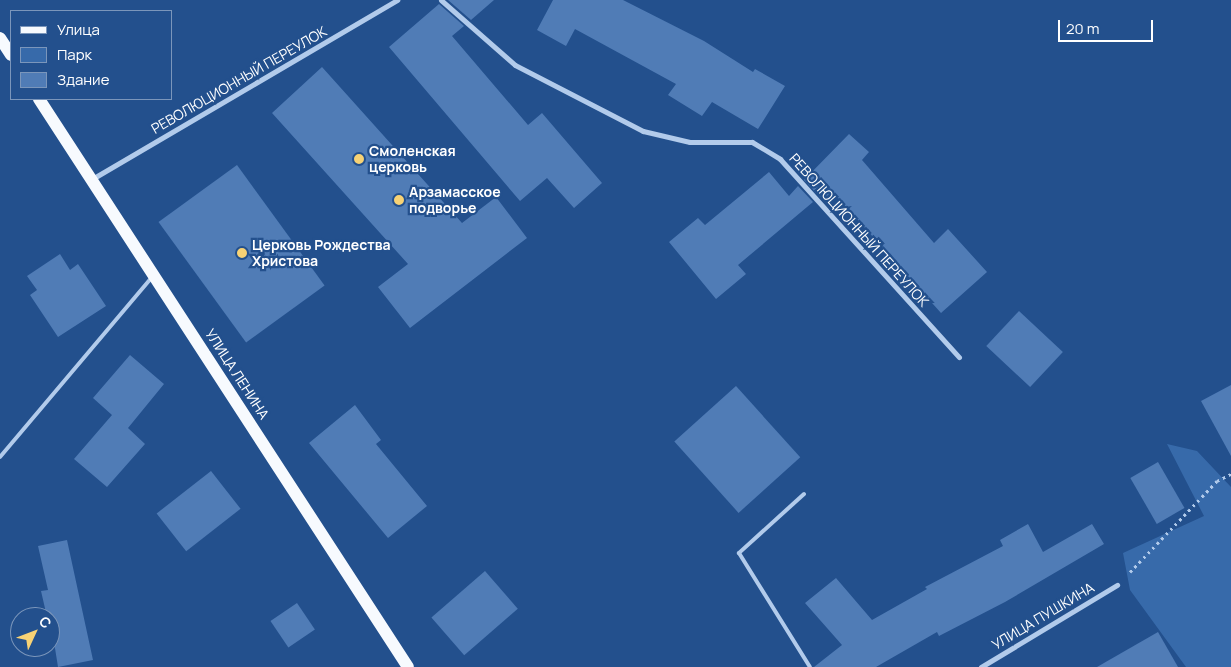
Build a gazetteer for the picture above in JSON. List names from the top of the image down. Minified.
{"streets":{"main road":["УЛИЦА ЛЕНИНА"],"street":["РЕВОЛЮЦИОННЫЙ ПЕРЕУЛОК","УЛИЦА ПУШКИНА"]},"crossings":[["РЕВОЛЮЦИОННЫЙ ПЕРЕУЛОК","УЛИЦА ЛЕНИНА"]],"places":["Смоленская церковь","Арзамасское подворье","Церковь Рождества Христова"],"legend":["Улица","Парк","Здание"],"scale_bar":"20 m","north":"top right"}
